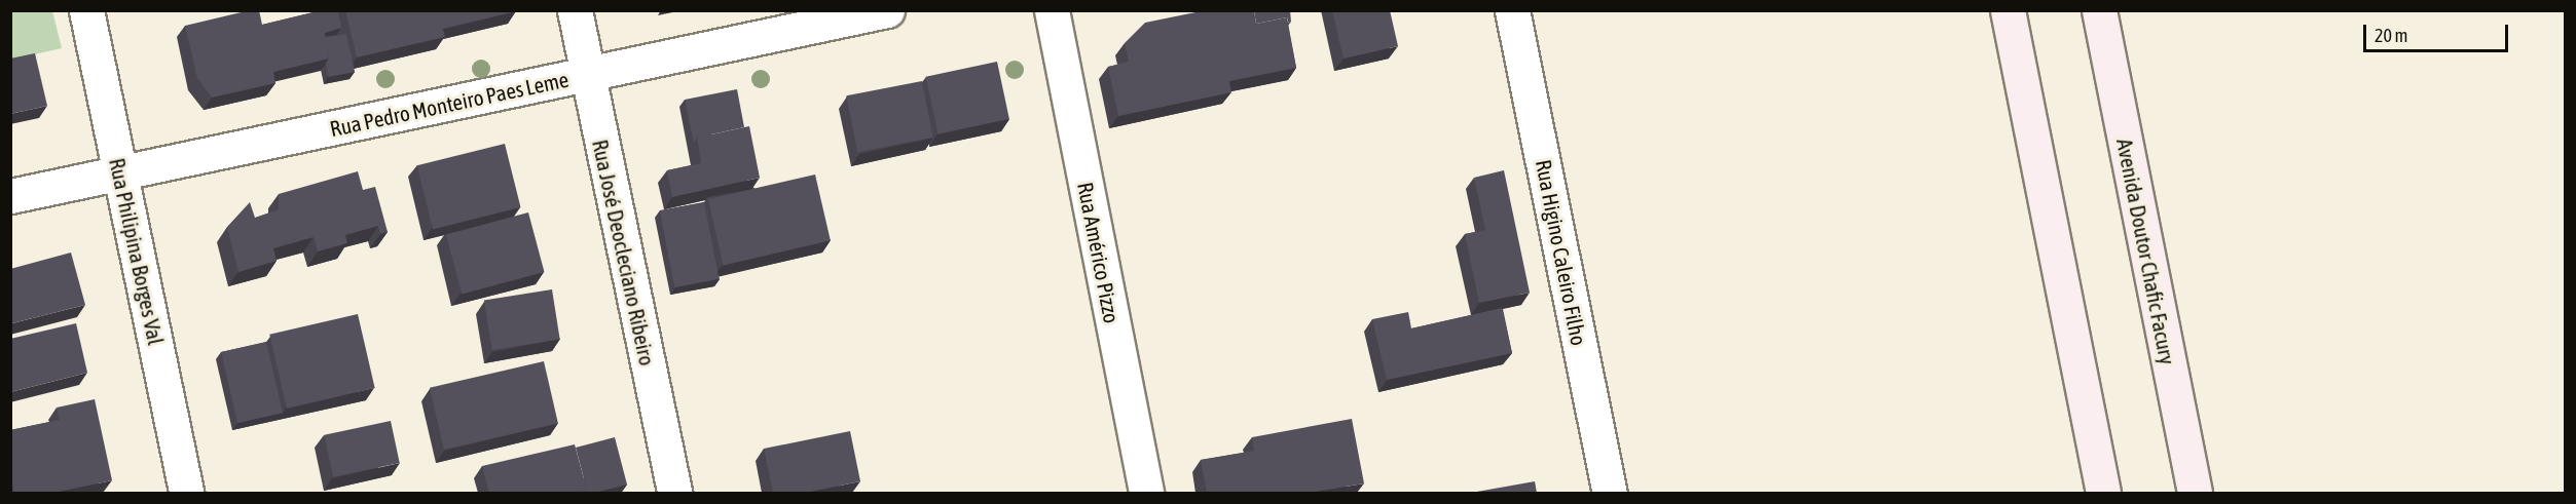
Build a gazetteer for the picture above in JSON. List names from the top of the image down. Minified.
{"streets":{"main road":["Avenida Doutor Chafic Facury"],"street":["Rua Pedro Monteiro Paes Leme","Rua Philipina Borges Val","Rua José Deocleciano Ribeiro","Rua Américo Pizzo","Rua Higino Caleiro Filho"]},"crossings":[["Rua Pedro Monteiro Paes Leme","Rua Philipina Borges Val"],["Rua Pedro Monteiro Paes Leme","Rua José Deocleciano Ribeiro"]],"scale_bar":"20 m"}
